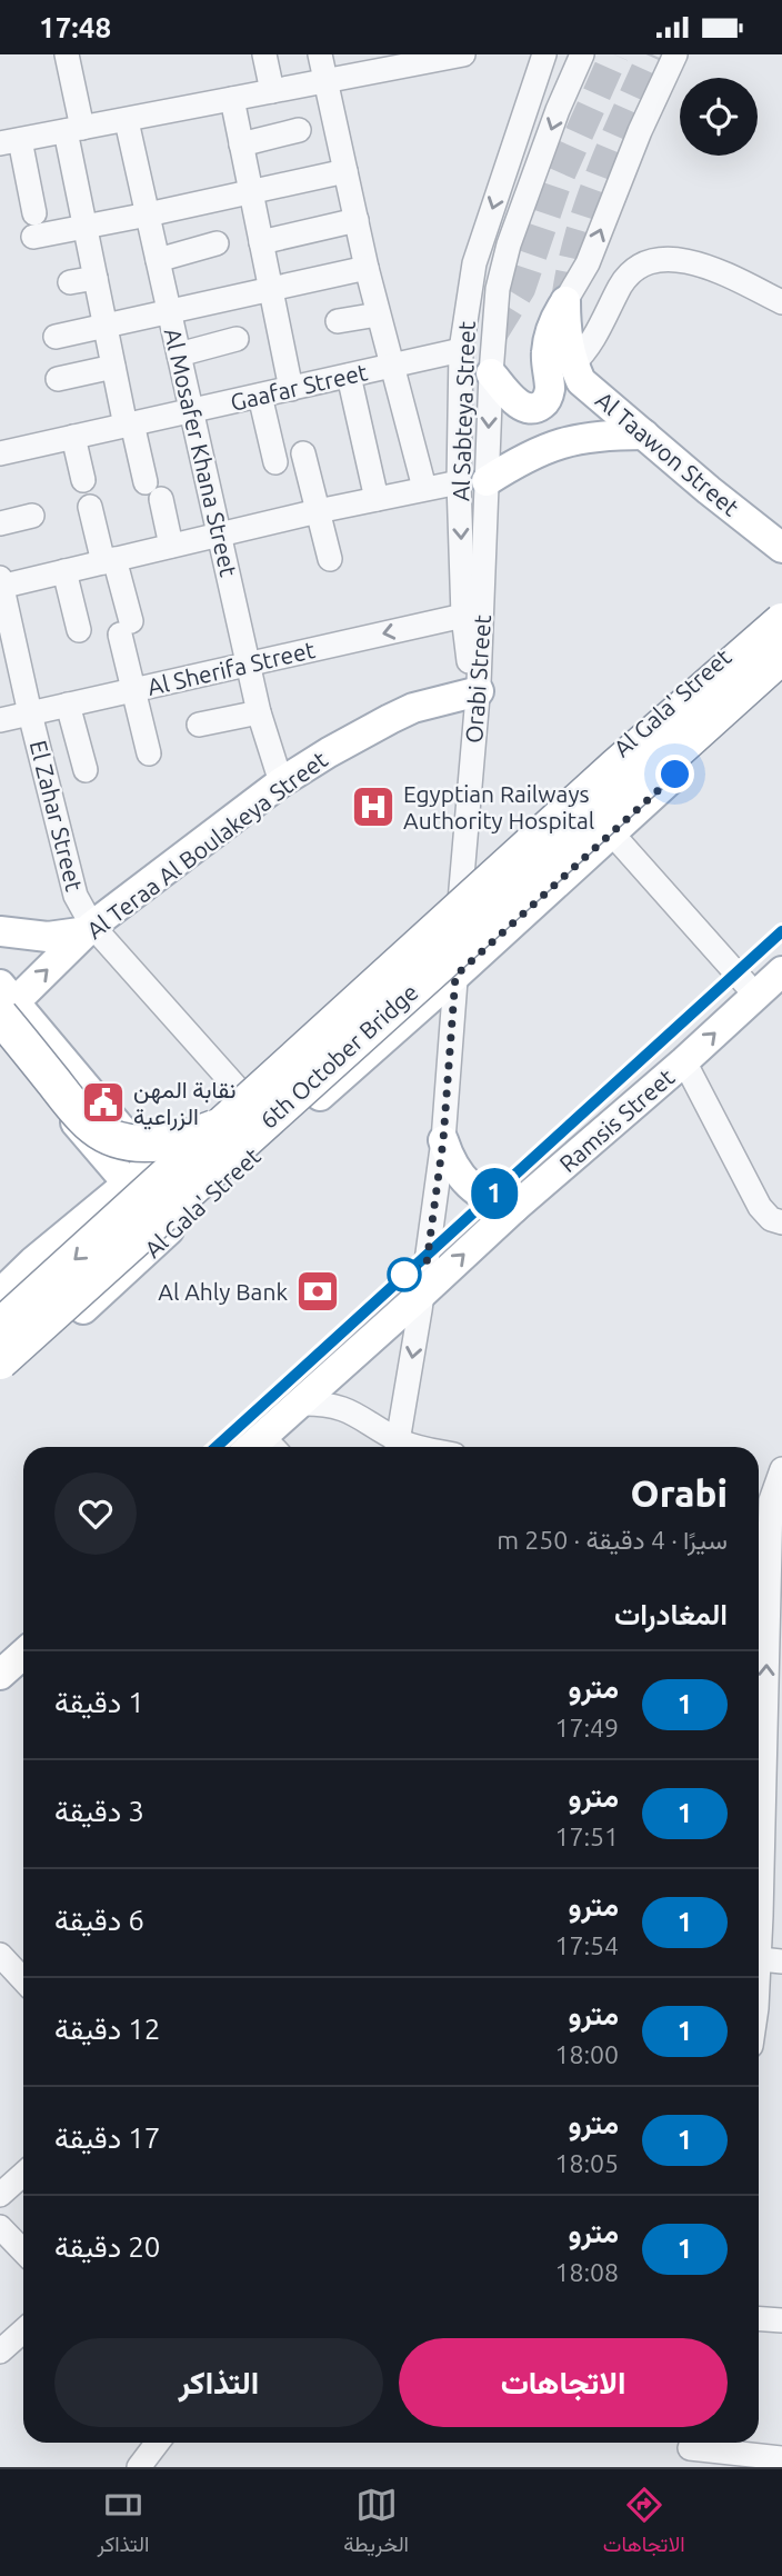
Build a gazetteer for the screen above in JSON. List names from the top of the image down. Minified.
{"streets":{"highway":["6th October Bridge"],"main road":["Al Taawon Street","Al Gala' Street","Al Teraa Al Boulakeya Street","Ramsis Street"],"street":["Gaafar Street","Al Sabteya Street","Al Mosafer Khana Street","Al Sherifa Street","Orabi Street","El Zahar Street"]},"crossings":[["Gaafar Street","Al Sabteya Street"],["Gaafar Street","Al Mosafer Khana Street"],["Al Sabteya Street","Al Sherifa Street"],["Al Sabteya Street","Orabi Street"],["Al Sabteya Street","Al Teraa Al Boulakeya Street"],["Al Mosafer Khana Street","Al Sherifa Street"],["Al Mosafer Khana Street","Al Teraa Al Boulakeya Street"],["Al Sherifa Street","El Zahar Street"],["Orabi Street","Al Gala' Street"],["Orabi Street","Al Teraa Al Boulakeya Street"],["Orabi Street","Ramsis Street"],["Al Gala' Street","El Zahar Street"],["El Zahar Street","Al Teraa Al Boulakeya Street"]],"places":{"hospital":["Egyptian Railways Authority Hospital"],"public building":["نقابة المهن الزراعية"],"bank":["Al Ahly Bank"]},"lines":["metro line 1"],"page":{"status":"17:48","on_map":"1","heading":[["Orabi","سيرًا · 4 دقيقة · 250 m"],"المغادرات"],"list":[{"mark":"1","name":"مترو","note":"17:49","value":"1 دقيقة"},{"mark":"1","name":"مترو","note":"17:51","value":"3 دقيقة"},{"mark":"1","name":"مترو","note":"17:54","value":"6 دقيقة"},{"mark":"1","name":"مترو","note":"18:00","value":"12 دقيقة"},{"mark":"1","name":"مترو","note":"18:05","value":"17 دقيقة"},{"mark":"1","name":"مترو","note":"18:08","value":"20 دقيقة"}],"buttons":["الاتجاهات","التذاكر"],"tabs":["الاتجاهات","الخريطة","التذاكر"]}}
